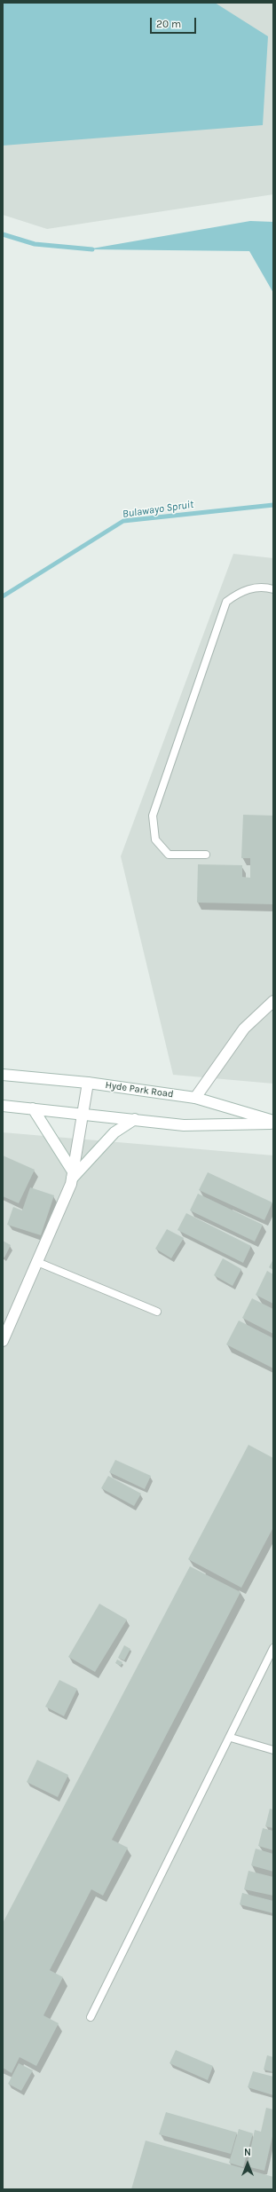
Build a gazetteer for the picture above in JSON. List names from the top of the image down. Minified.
{"streets":{"street":["Hyde Park Road"]},"water":["Bulawayo Spruit"],"scale_bar":"20 m","north":"top"}
